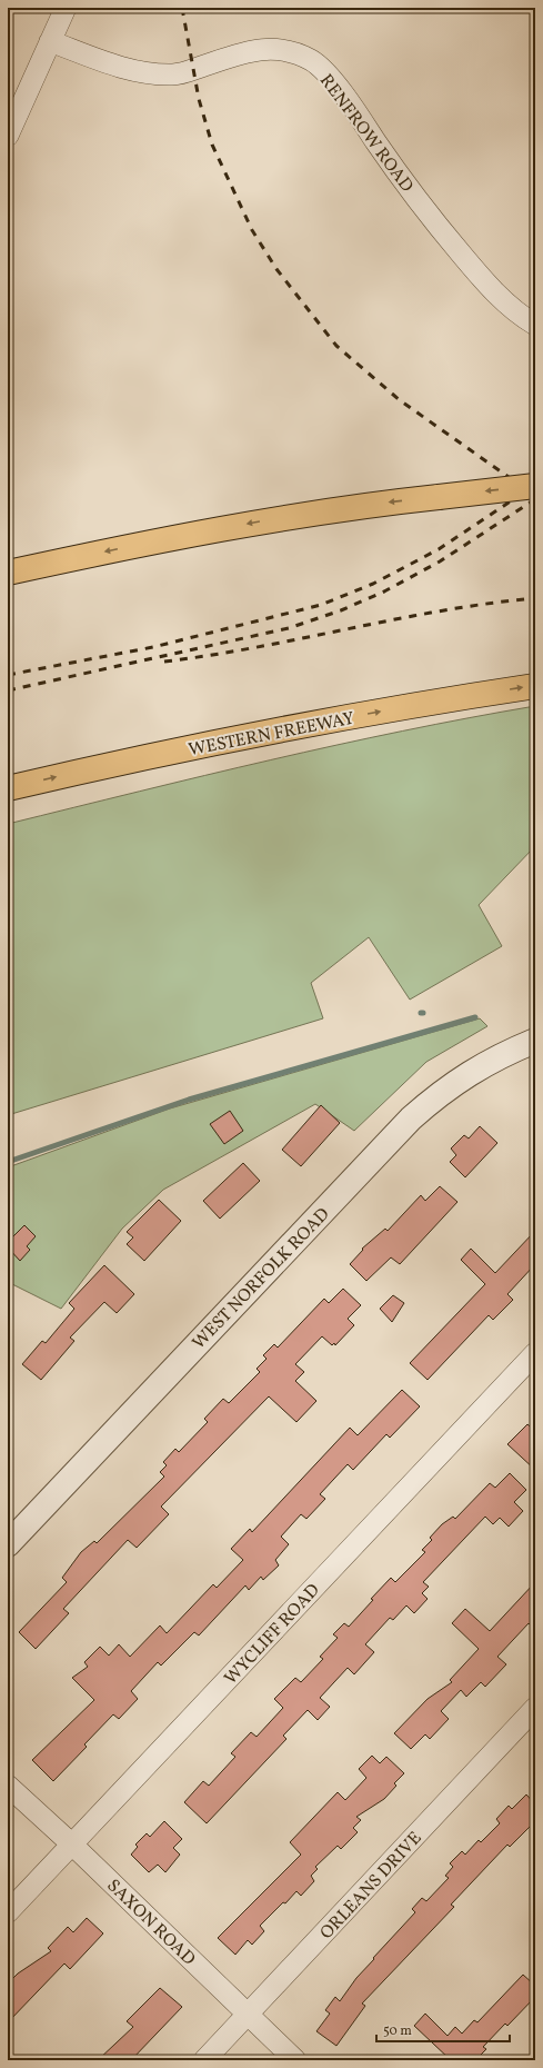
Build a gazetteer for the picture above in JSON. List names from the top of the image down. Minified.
{"streets":{"highway":["WESTERN FREEWAY"],"street":["RENFROW ROAD","WEST NORFOLK ROAD","WYCLIFF ROAD","ORLEANS DRIVE","SAXON ROAD"]},"crossings":[["WYCLIFF ROAD","SAXON ROAD"],["ORLEANS DRIVE","SAXON ROAD"]],"scale_bar":"50 m"}
